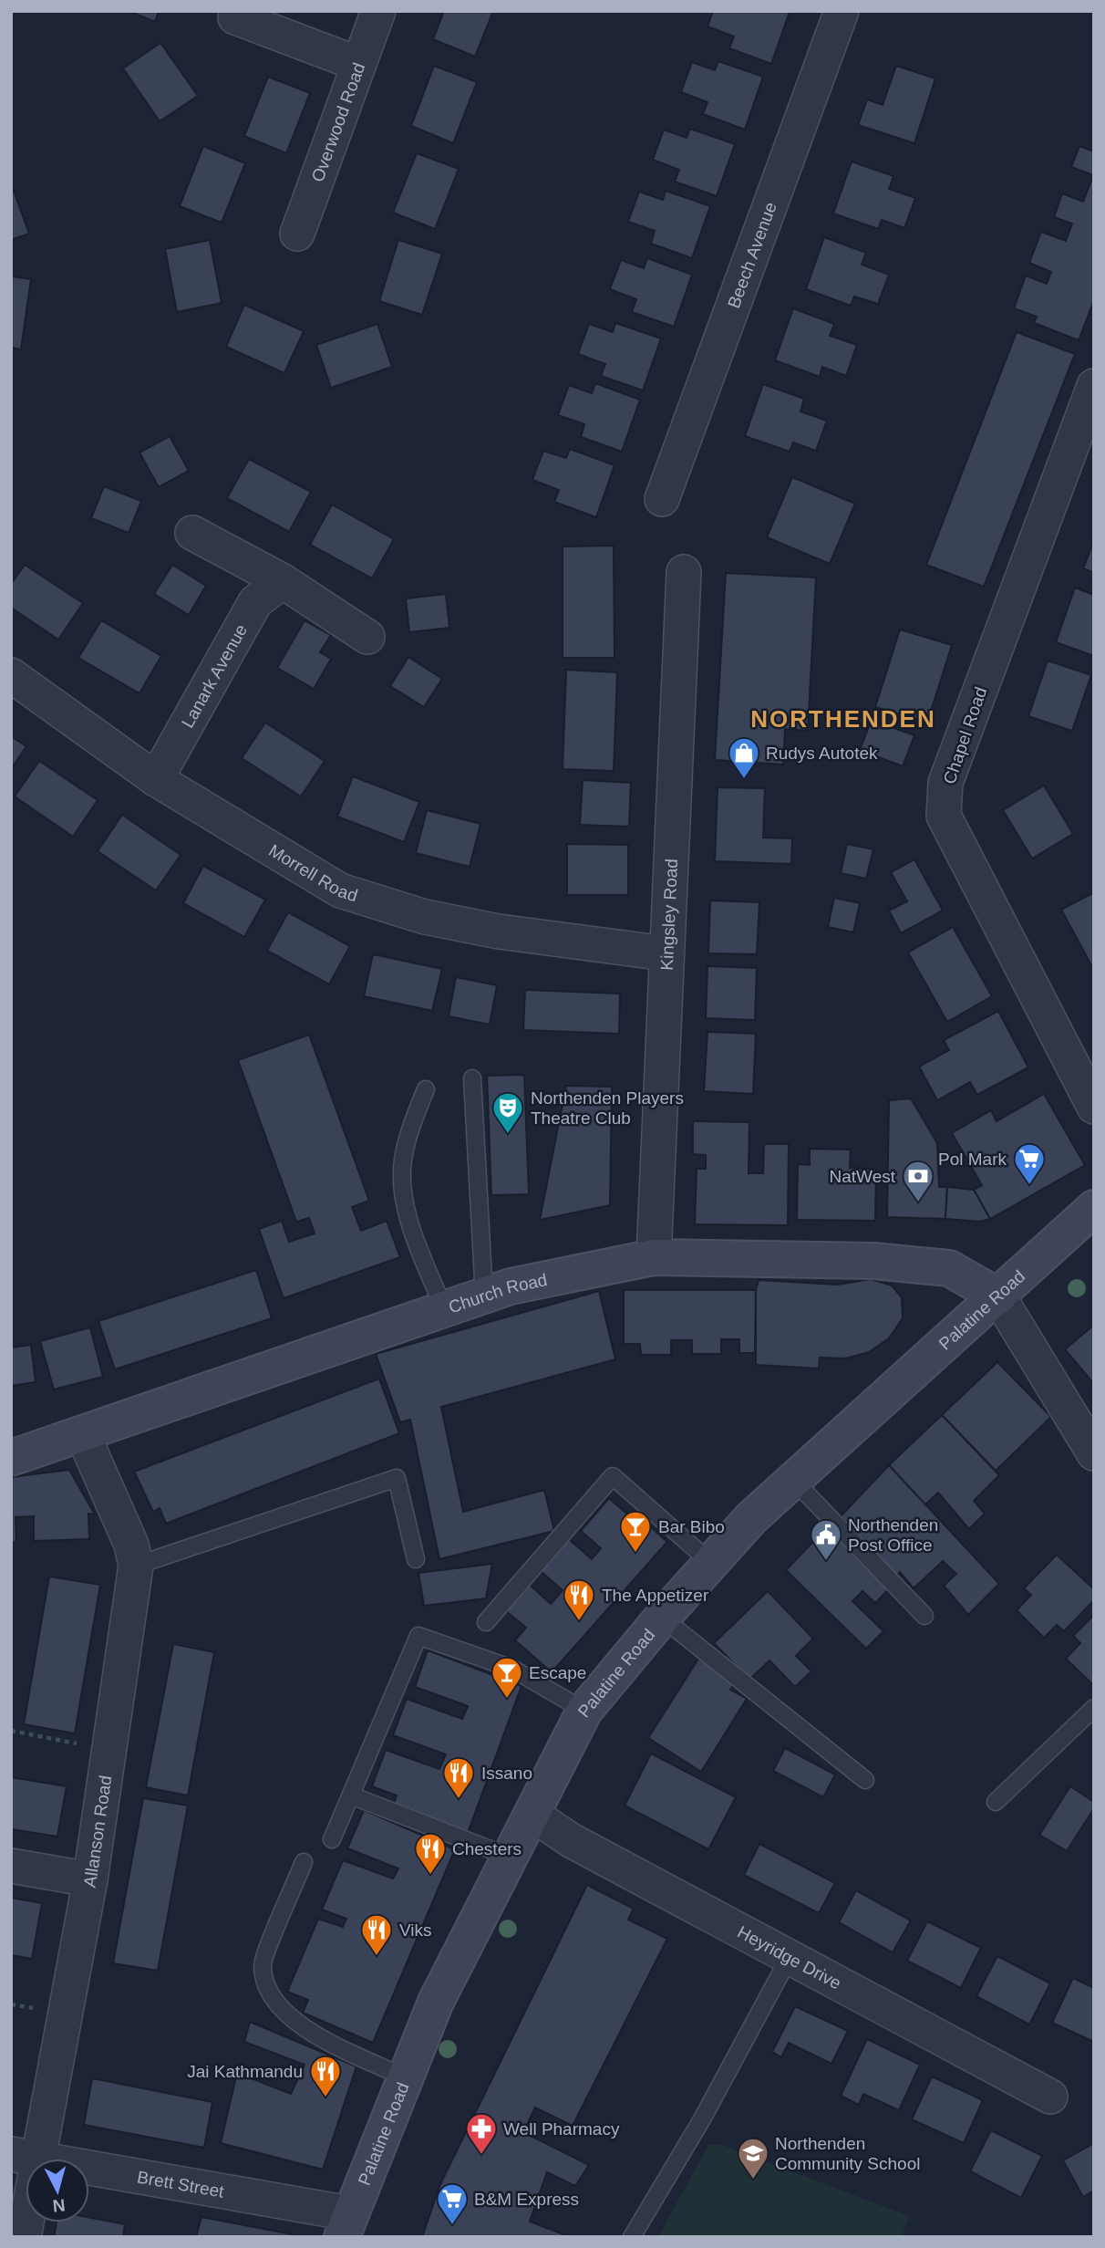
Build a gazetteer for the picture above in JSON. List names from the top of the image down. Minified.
{"streets":{"main road":["Church Road","Palatine Road"],"street":["Overwood Road","Beech Avenue","Lanark Avenue","Chapel Road","Morrell Road","Kingsley Road","Allanson Road","Heyridge Drive","Brett Street"]},"crossings":[["Lanark Avenue","Morrell Road"],["Morrell Road","Kingsley Road"],["Kingsley Road","Church Road"],["Church Road","Palatine Road"],["Church Road","Allanson Road"],["Palatine Road","Heyridge Drive"],["Palatine Road","Brett Street"],["Allanson Road","Brett Street"]],"districts":["NORTHENDEN"],"places":{"shop":["Rudys Autotek"],"theatre":["Northenden Players Theatre Club"],"supermarket":["Pol Mark","B&M Express"],"bank":["NatWest"],"bar":["Bar Bibo","Escape"],"public building":["Northenden Post Office"],"restaurant":["The Appetizer","Issano","Chesters","Viks","Jai Kathmandu"],"pharmacy":["Well Pharmacy"],"school or university":["Northenden Community School"]},"north":"bottom"}
